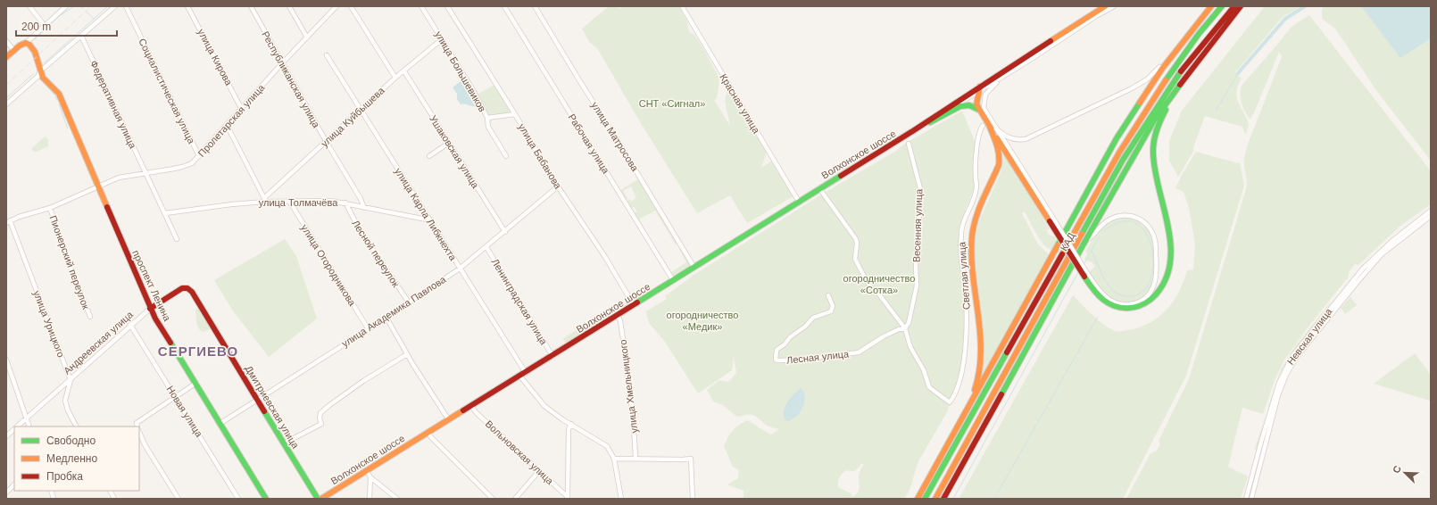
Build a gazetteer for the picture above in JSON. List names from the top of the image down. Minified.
{"streets":{"main road":["Волхонское шоссе","КАД","проспект Ленина","Андреевская улица","Дмитриевская улица"],"street":["улица Кирова","улица Большевиков","Республиканская улица","Социалистическая улица","Красная улица","Федеративная улица","улица Куйбышева","Пролетарская улица","улица Матросова","Рабочая улица","Ушаковская улица","улица Бабанова","улица Толмачёва","улица Карла Либкнехта","Весенняя улица","Лесной переулок","Пионерский переулок","улица Огородникова","Светлая улица","Ленинградская улица","улица Академика Павлова","улица Урицкого","Невская улица","Лесная улица","улица Хмельницкого","Новая улица","Вольновская улица"]},"crossings":[["улица Кирова","Пролетарская улица"],["улица Большевиков","улица Куйбышева"],["Республиканская улица","улица Куйбышева"],["Республиканская улица","Пролетарская улица"],["Республиканская улица","улица Толмачёва"],["Социалистическая улица","Пролетарская улица"],["Красная улица","Волхонское шоссе"],["Федеративная улица","Пролетарская улица"],["Федеративная улица","улица Толмачёва"],["улица Куйбышева","Ушаковская улица"],["улица Куйбышева","улица Толмачёва"],["улица Куйбышева","улица Карла Либкнехта"],["Пролетарская улица","Пионерский переулок"],["Пролетарская улица","проспект Ленина"],["Пролетарская улица","улица Урицкого"],["улица Матросова","Волхонское шоссе"],["Рабочая улица","Волхонское шоссе"],["Ушаковская улица","улица Академика Павлова"],["Волхонское шоссе","улица Бабанова"],["Волхонское шоссе","улица Карла Либкнехта"],["Волхонское шоссе","Ленинградская улица"],["Волхонское шоссе","улица Хмельницкого"],["Волхонское шоссе","Вольновская улица"],["улица Бабанова","улица Академика Павлова"],["улица Толмачёва","улица Карла Либкнехта"],["улица Толмачёва","Лесной переулок"],["улица Толмачёва","улица Огородникова"],["улица Карла Либкнехта","улица Академика Павлова"],["Весенняя улица","Светлая улица"],["Весенняя улица","Лесная улица"],["Лесной переулок","улица Академика Павлова"],["улица Огородникова","улица Академика Павлова"],["Светлая улица","Лесная улица"],["проспект Ленина","улица Академика Павлова"],["проспект Ленина","Андреевская улица"],["Ленинградская улица","улица Академика Павлова"],["улица Академика Павлова","Дмитриевская улица"],["улица Урицкого","Андреевская улица"],["Андреевская улица","Дмитриевская улица"],["Андреевская улица","Новая улица"]],"districts":["СЕРГИЕВО"],"parks":["СНТ «Сигнал»","огородничество «Сотка»","огородничество «Медик»"],"legend":["Свободно","Медленно","Пробка"],"scale_bar":"200 m","north":"top left"}
